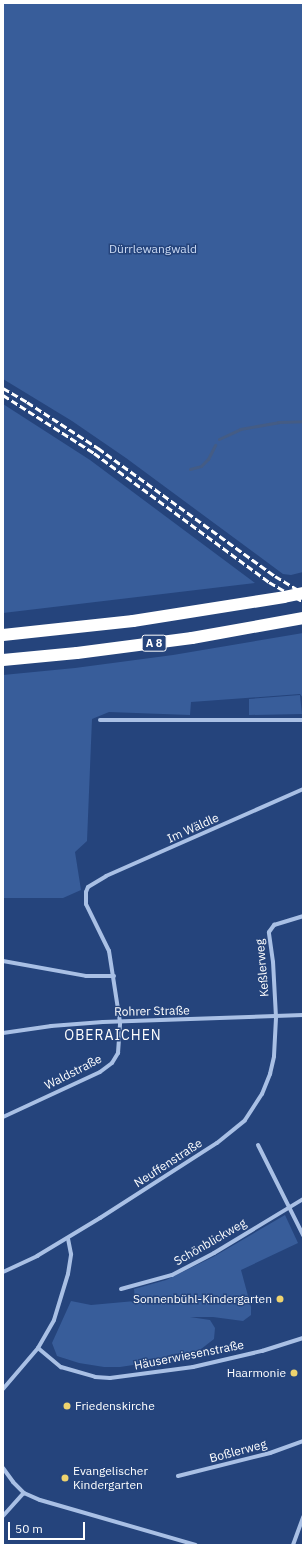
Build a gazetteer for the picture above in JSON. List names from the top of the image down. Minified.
{"streets":{"highway":["A 8"],"street":["Im Wäldle","Keßlerweg","Rohrer Straße","Waldstraße","Neuffenstraße","Schönblickweg","Häuserwiesenstraße","Boßlerweg"]},"crossings":[["Im Wäldle","Waldstraße"],["Keßlerweg","Rohrer Straße"],["Keßlerweg","Neuffenstraße"],["Rohrer Straße","Waldstraße"],["Rohrer Straße","Neuffenstraße"]],"districts":["OBERAICHEN"],"parks":["Dürrlewangwald"],"places":["Sonnenbühl-Kindergarten","Haarmonie","Friedenskirche","Evangelischer Kindergarten"],"scale_bar":"50 m"}
